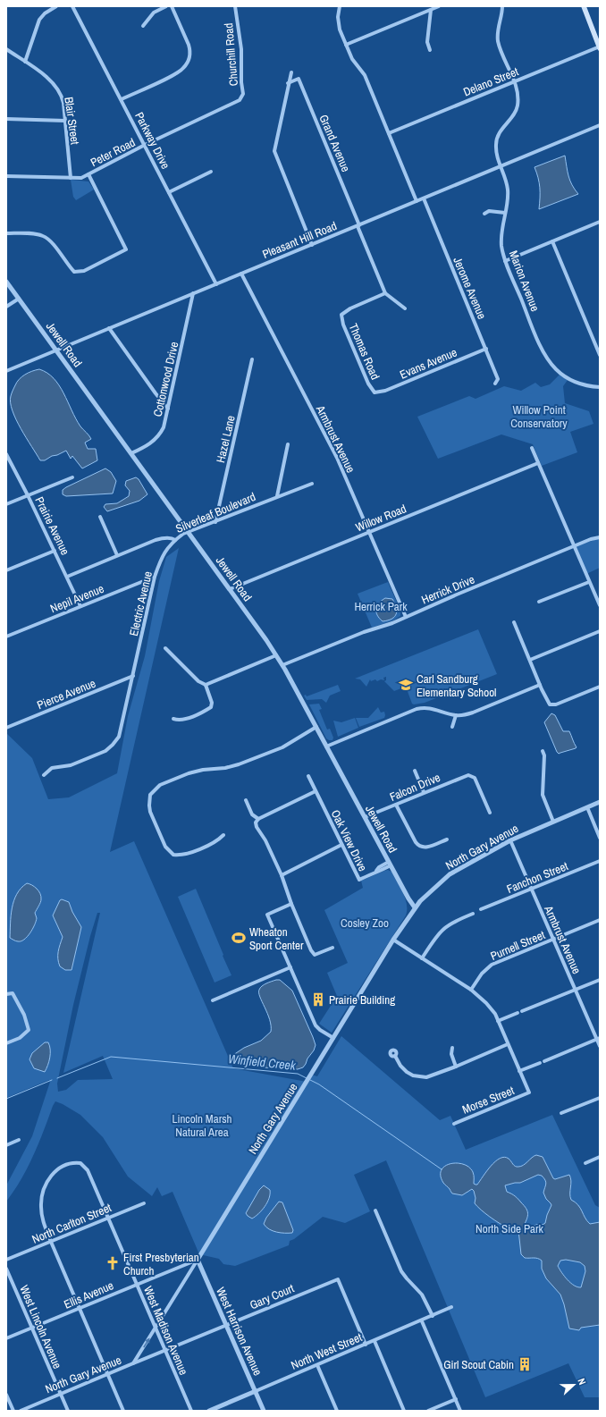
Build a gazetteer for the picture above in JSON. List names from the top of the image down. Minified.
{"streets":{"street":["Churchill Road","Delano Street","Blair Street","Parkway Drive","Grand Avenue","Peter Road","Pleasant Hill Road","Marion Avenue","Jerome Avenue","Jewell Road","Thomas Road","Evans Avenue","Cottonwood Drive","Hazel Lane","Armbrust Avenue","Silverleaf Boulevard","Willow Road","Prairie Avenue","Herrick Drive","Nepil Avenue","Electric Avenue","Pierce Avenue","Falcon Drive","Oak View Drive","North Gary Avenue","Fanchon Street","Purnell Street","Morse Street","North Carlton Street","Ellis Avenue","Gary Court","West Lincoln Avenue","West Madison Avenue","West Harrison Avenue","North West Street"]},"crossings":[["Churchill Road","Peter Road"],["Delano Street","Marion Avenue"],["Blair Street","Peter Road"],["Parkway Drive","Peter Road"],["Parkway Drive","Pleasant Hill Road"],["Grand Avenue","Pleasant Hill Road"],["Grand Avenue","Thomas Road"],["Pleasant Hill Road","Marion Avenue"],["Pleasant Hill Road","Jerome Avenue"],["Pleasant Hill Road","Jewell Road"],["Pleasant Hill Road","Cottonwood Drive"],["Pleasant Hill Road","Armbrust Avenue"],["Jerome Avenue","Evans Avenue"],["Jewell Road","Cottonwood Drive"],["Jewell Road","Silverleaf Boulevard"],["Jewell Road","Willow Road"],["Jewell Road","Herrick Drive"],["Jewell Road","Falcon Drive"],["Jewell Road","Oak View Drive"],["Jewell Road","North Gary Avenue"],["Thomas Road","Evans Avenue"],["Hazel Lane","Silverleaf Boulevard"],["Armbrust Avenue","Willow Road"],["Armbrust Avenue","Herrick Drive"],["Armbrust Avenue","North Gary Avenue"],["Armbrust Avenue","Fanchon Street"],["Armbrust Avenue","Purnell Street"],["Silverleaf Boulevard","Prairie Avenue"],["Silverleaf Boulevard","Electric Avenue"],["Prairie Avenue","Nepil Avenue"],["Nepil Avenue","Electric Avenue"],["Electric Avenue","Pierce Avenue"],["North Gary Avenue","Ellis Avenue"],["North Gary Avenue","Gary Court"],["North Gary Avenue","West Lincoln Avenue"],["North Gary Avenue","West Madison Avenue"],["North Gary Avenue","West Harrison Avenue"],["North Carlton Street","West Madison Avenue"],["Ellis Avenue","West Lincoln Avenue"],["Ellis Avenue","West Madison Avenue"],["Ellis Avenue","West Harrison Avenue"],["Gary Court","West Madison Avenue"],["Gary Court","West Harrison Avenue"],["Gary Court","North West Street"],["West Harrison Avenue","North West Street"]],"water":["Winfield Creek"],"parks":["Willow Point Conservatory","Herrick Park","Cosley Zoo","Lincoln Marsh Natural Area","North Side Park"],"places":{"school or university":["Carl Sandburg Elementary School"],"sports":["Wheaton Sport Center"],"building":["Prairie Building","Girl Scout Cabin"],"church":["First Presbyterian Church"]},"north":"right"}
